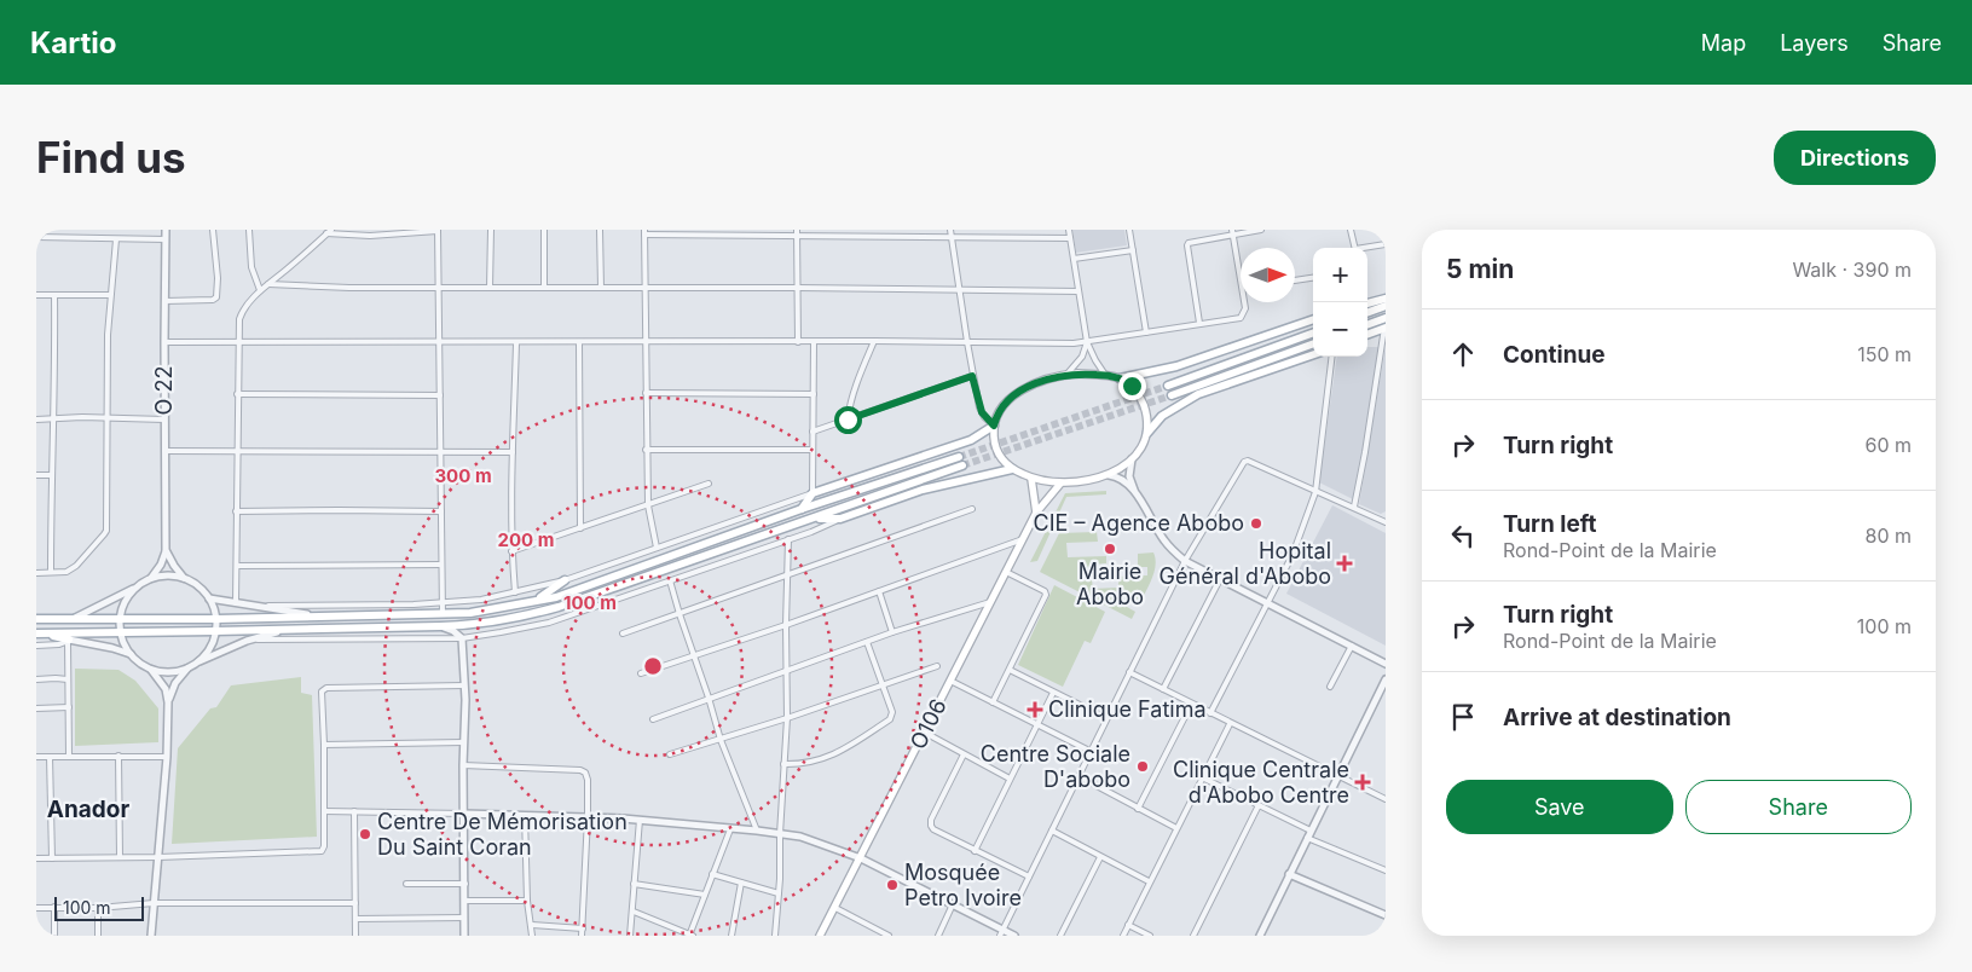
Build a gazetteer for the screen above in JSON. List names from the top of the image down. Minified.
{"streets":{"main road":["O106"],"street":["O 22"]},"districts":["Anador"],"places":{"other":["CIE – Agence Abobo","Mairie Abobo","Centre Sociale D'abobo","Centre De Mémorisation Du Saint Coran","Mosquée Petro Ivoire"],"health":["Hopital Général d'Abobo","Clinique Fatima","Clinique Centrale d'Abobo Centre"]},"scale_bar":"100 m","north":"right","page":{"header":"Kartio","nav":["Map","Layers","Share"],"buttons":["Directions",["Save","Share"]],"title":"Find us","heading":["5 min","Walk · 390 m"],"map_buttons":["+","−"],"list":[["Continue","150 m"],["Turn right","60 m"],["Turn left","Rond-Point de la Mairie","80 m"],["Turn right","Rond-Point de la Mairie","100 m"],"Arrive at destination"],"scale":"100 m"},"rings":["300 m","200 m","100 m"]}
